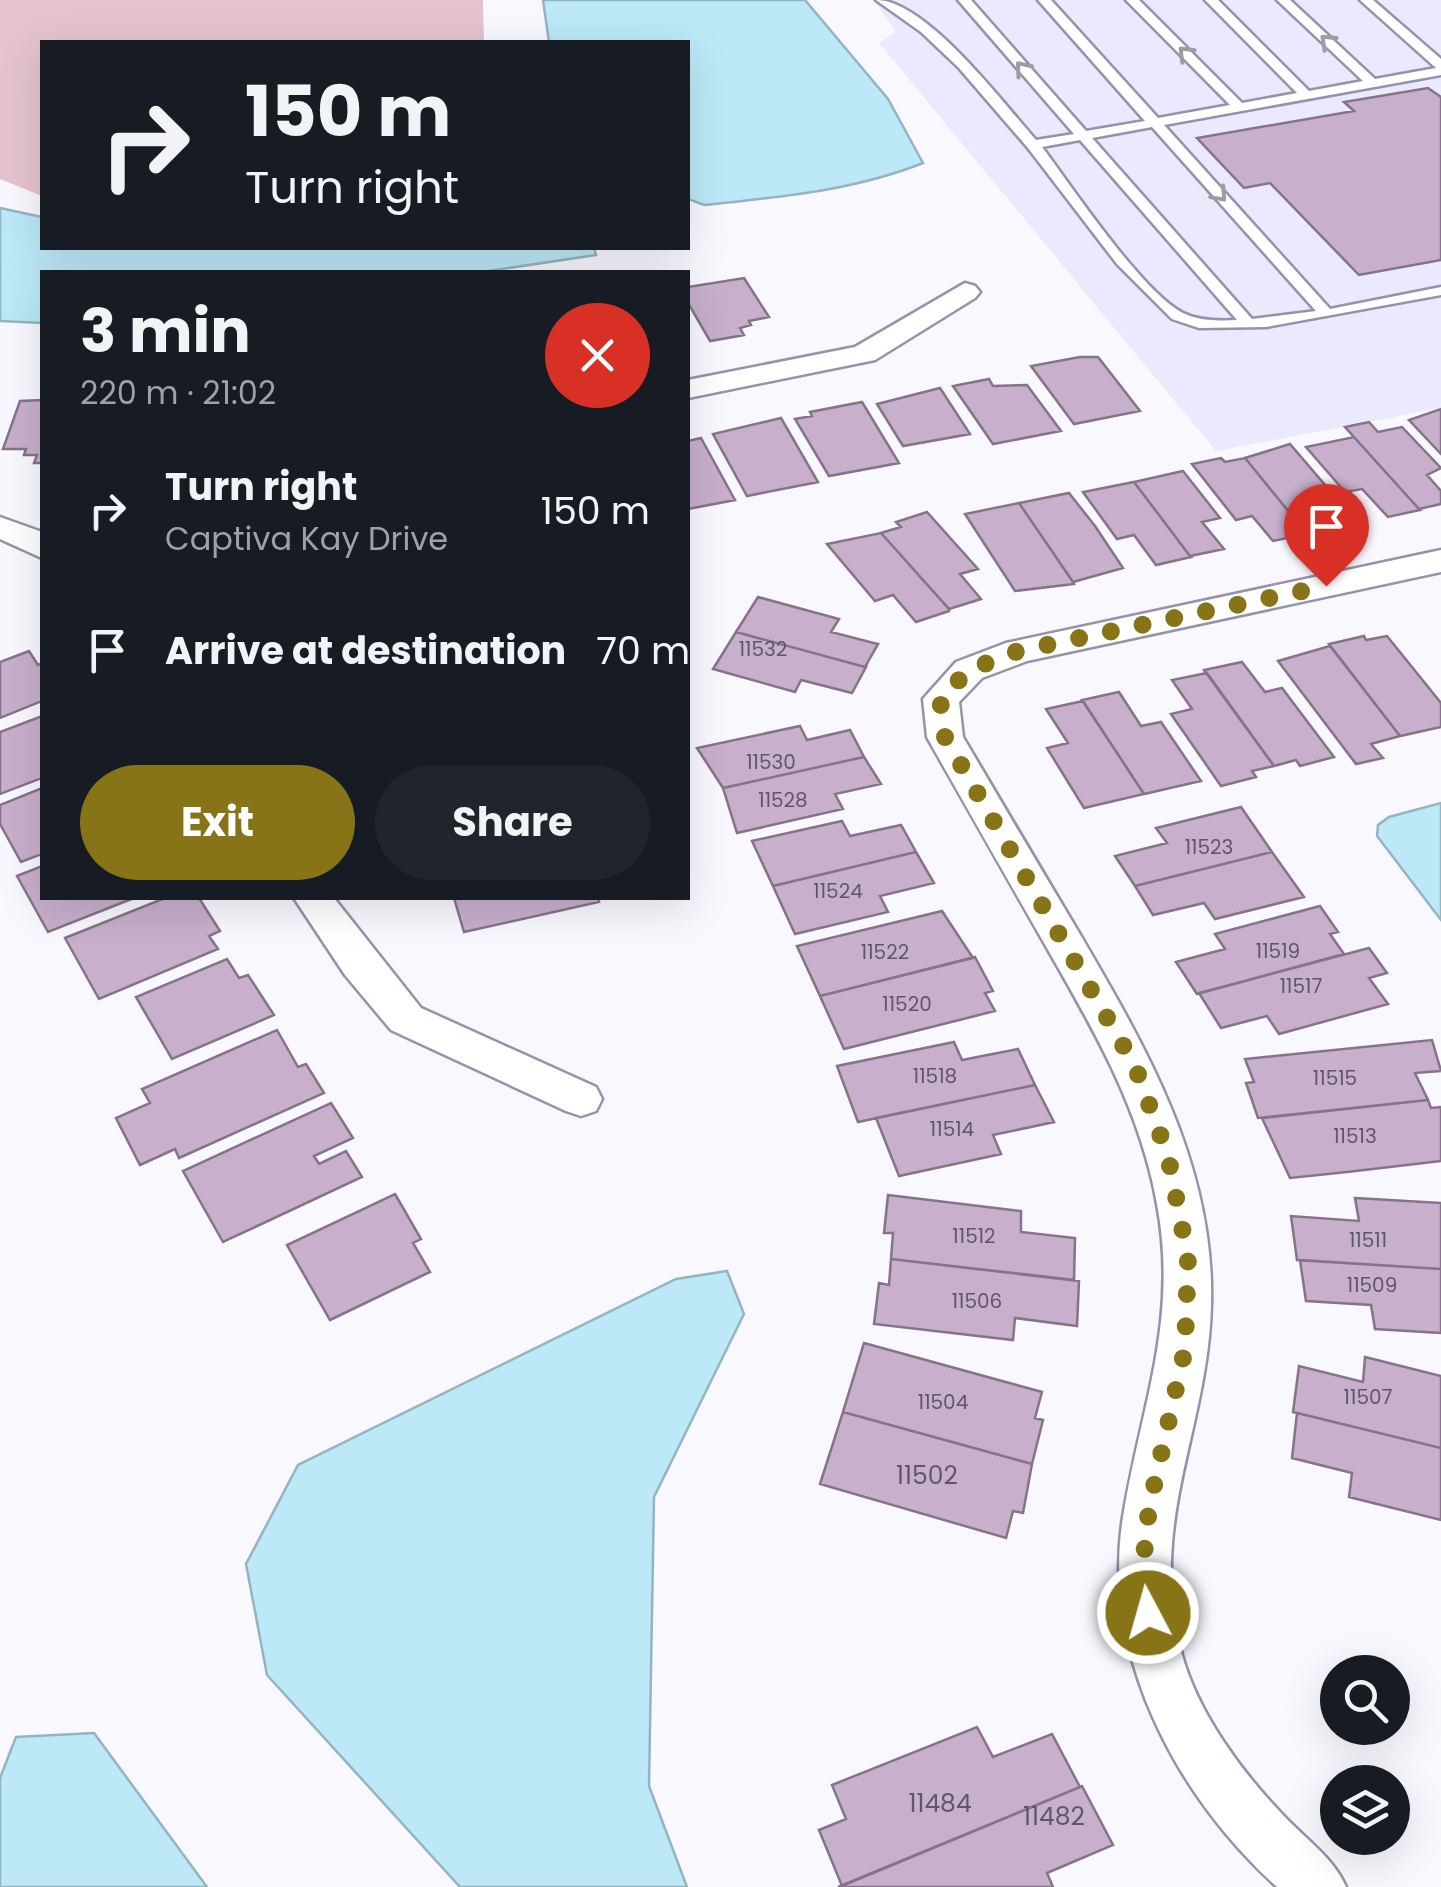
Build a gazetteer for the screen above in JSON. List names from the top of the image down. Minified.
{"house_numbers":["11532","11530","11528","11523","11524","11519","11522","11517","11520","11518","11515","11514","11513","11512","11511","11509","11506","11507","11504","11502","11484","11482"],"page":{"turn":["150 m","Turn right"],"heading":["3 min","220 m · 21:02"],"list":[{"name":"Turn right","note":"Captiva Kay Drive","value":"150 m"},{"name":"Arrive at destination","value":"70 m"}],"buttons":["Exit","Share"]}}
